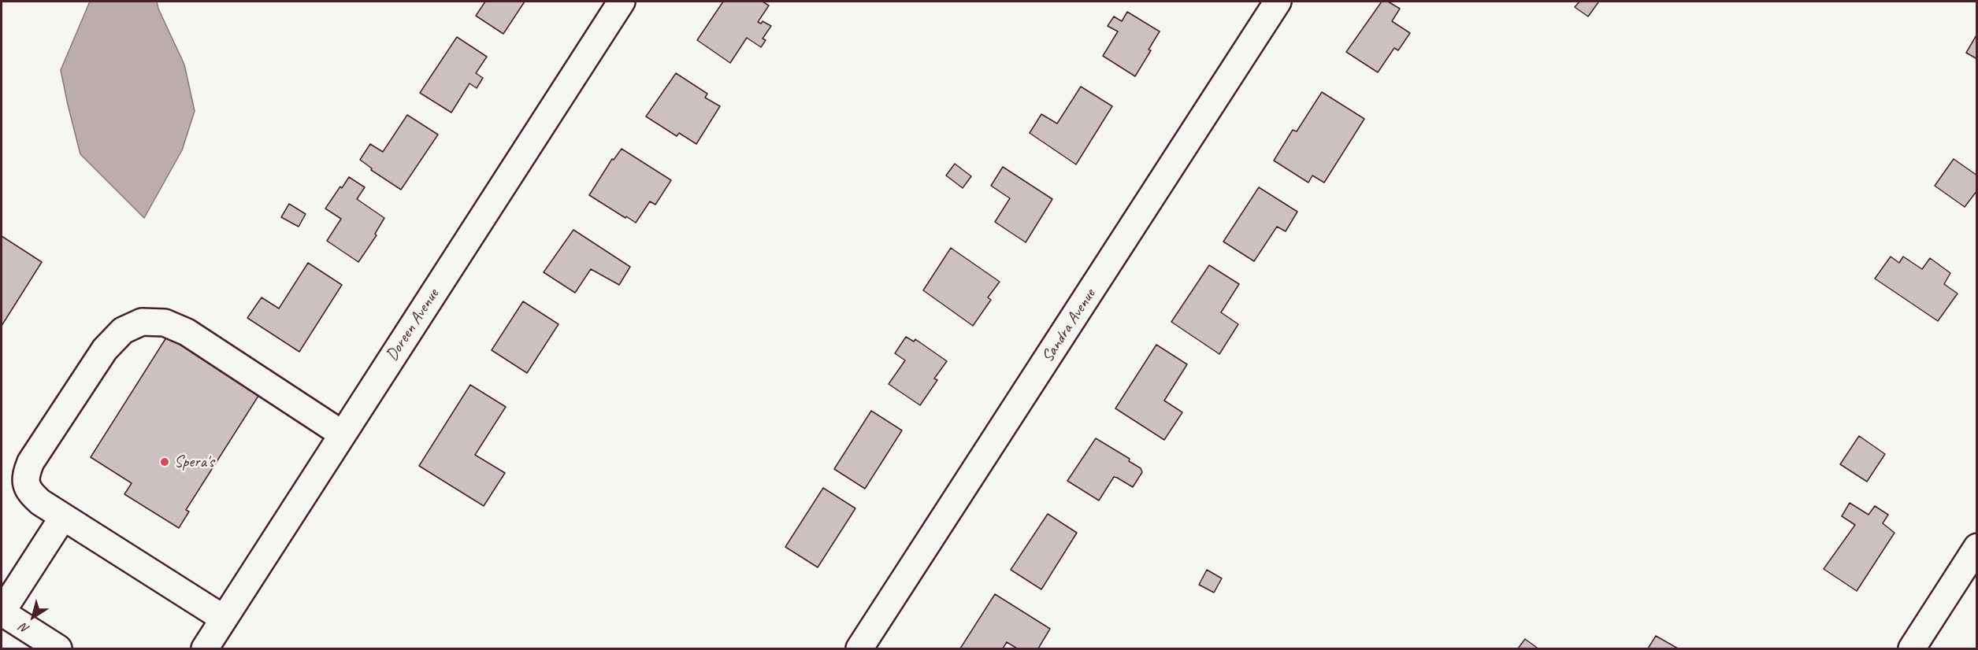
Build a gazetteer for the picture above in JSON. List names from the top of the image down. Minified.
{"streets":{"street":["Doreen Avenue","Sandra Avenue"]},"places":["Spera's"],"north":"bottom left"}
